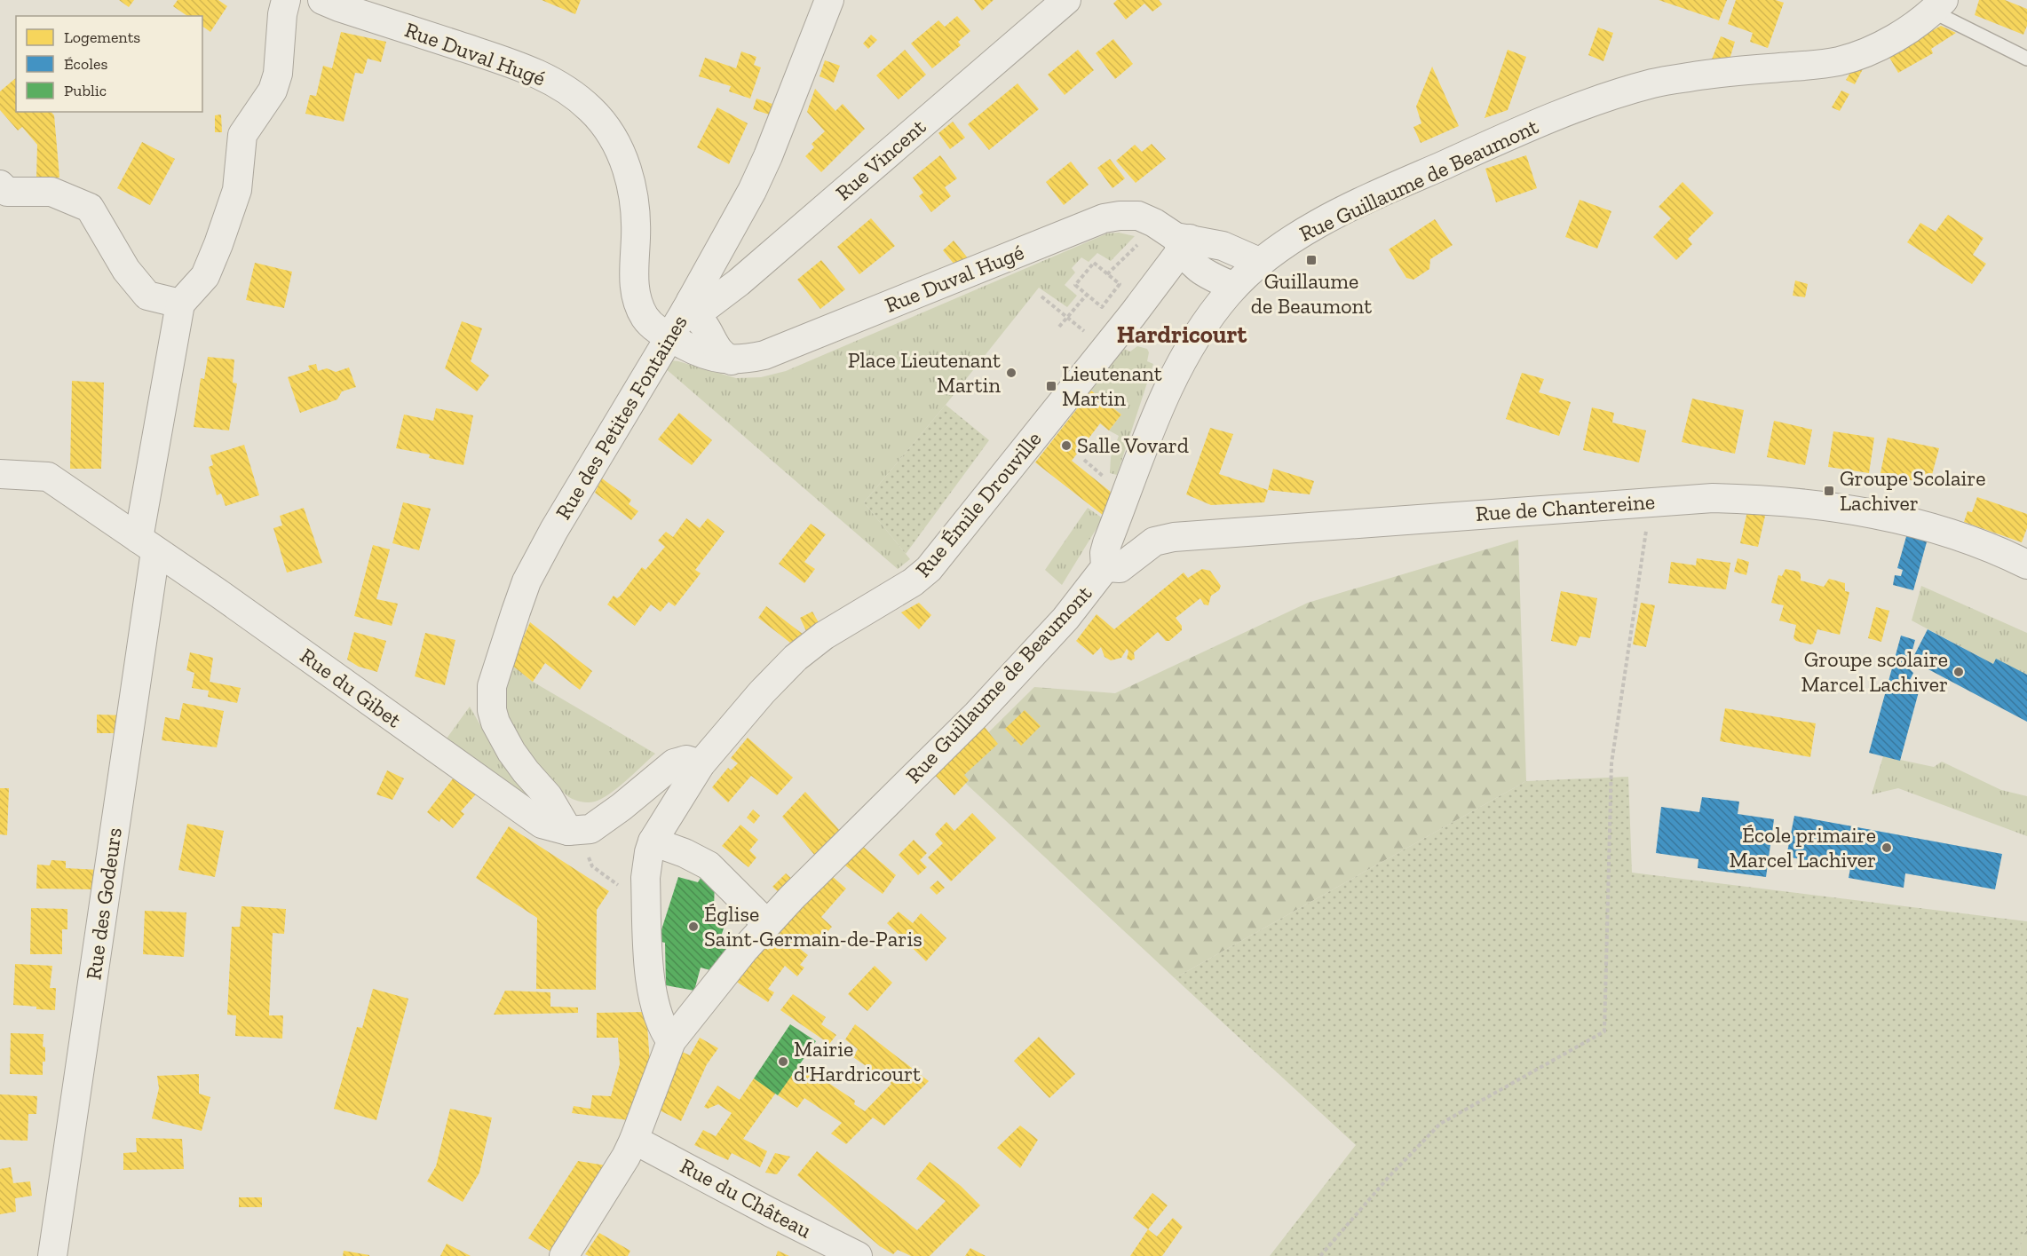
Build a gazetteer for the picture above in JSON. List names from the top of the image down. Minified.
{"streets":{"street":["Rue Duval Hugé","Rue Vincent","Rue Guillaume de Beaumont","Rue des Petites Fontaines","Rue Émile Drouville","Rue de Chantereine","Rue du Gibet","Rue des Godeurs","Rue du Château"]},"crossings":[["Rue Duval Hugé","Rue Guillaume de Beaumont"],["Rue Duval Hugé","Rue des Petites Fontaines"],["Rue Duval Hugé","Rue Émile Drouville"],["Rue Vincent","Rue des Petites Fontaines"],["Rue Guillaume de Beaumont","Rue Émile Drouville"],["Rue Guillaume de Beaumont","Rue de Chantereine"],["Rue des Petites Fontaines","Rue du Gibet"],["Rue Émile Drouville","Rue du Gibet"],["Rue du Gibet","Rue des Godeurs"]],"districts":["Hardricourt"],"places":{"transit":["Guillaume de Beaumont","Lieutenant Martin","Groupe Scolaire Lachiver"],"other":["Place Lieutenant Martin","Salle Vovard","Groupe scolaire Marcel Lachiver","École primaire Marcel Lachiver","Église Saint-Germain-de-Paris","Mairie d'Hardricourt"]},"legend":["Logements","Écoles","Public"]}
